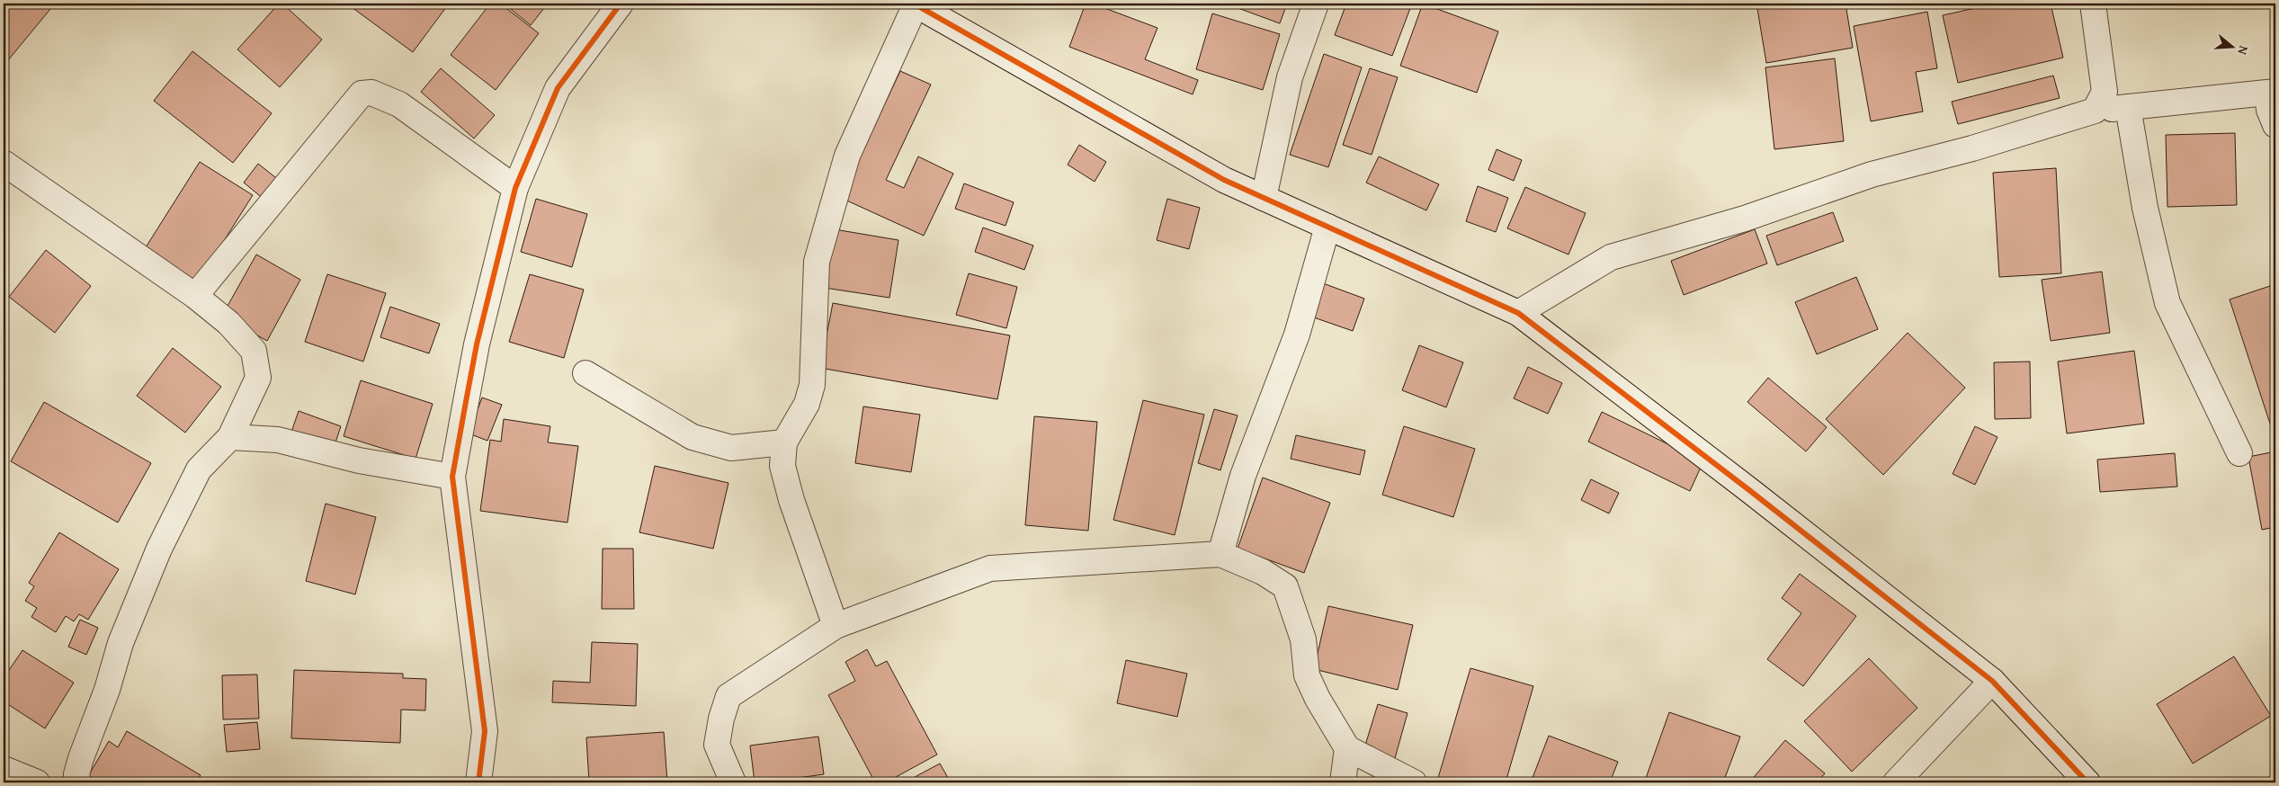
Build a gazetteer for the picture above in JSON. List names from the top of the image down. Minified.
{"north":"right"}
